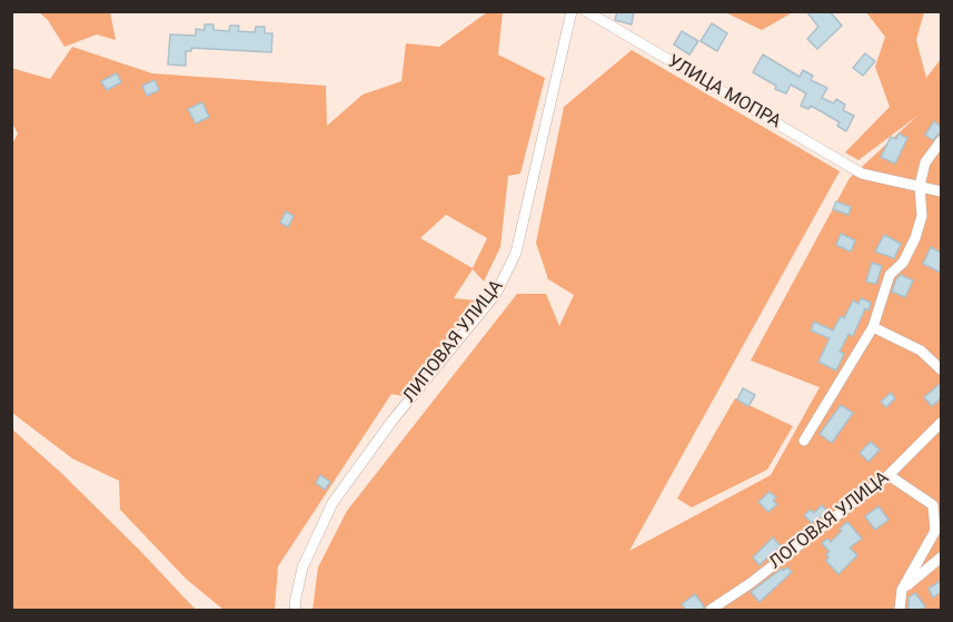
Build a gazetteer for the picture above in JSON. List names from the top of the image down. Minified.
{"streets":{"street":["УЛИЦА МОПРА","ЛИПОВАЯ УЛИЦА","ЛОГОВАЯ УЛИЦА"]}}
